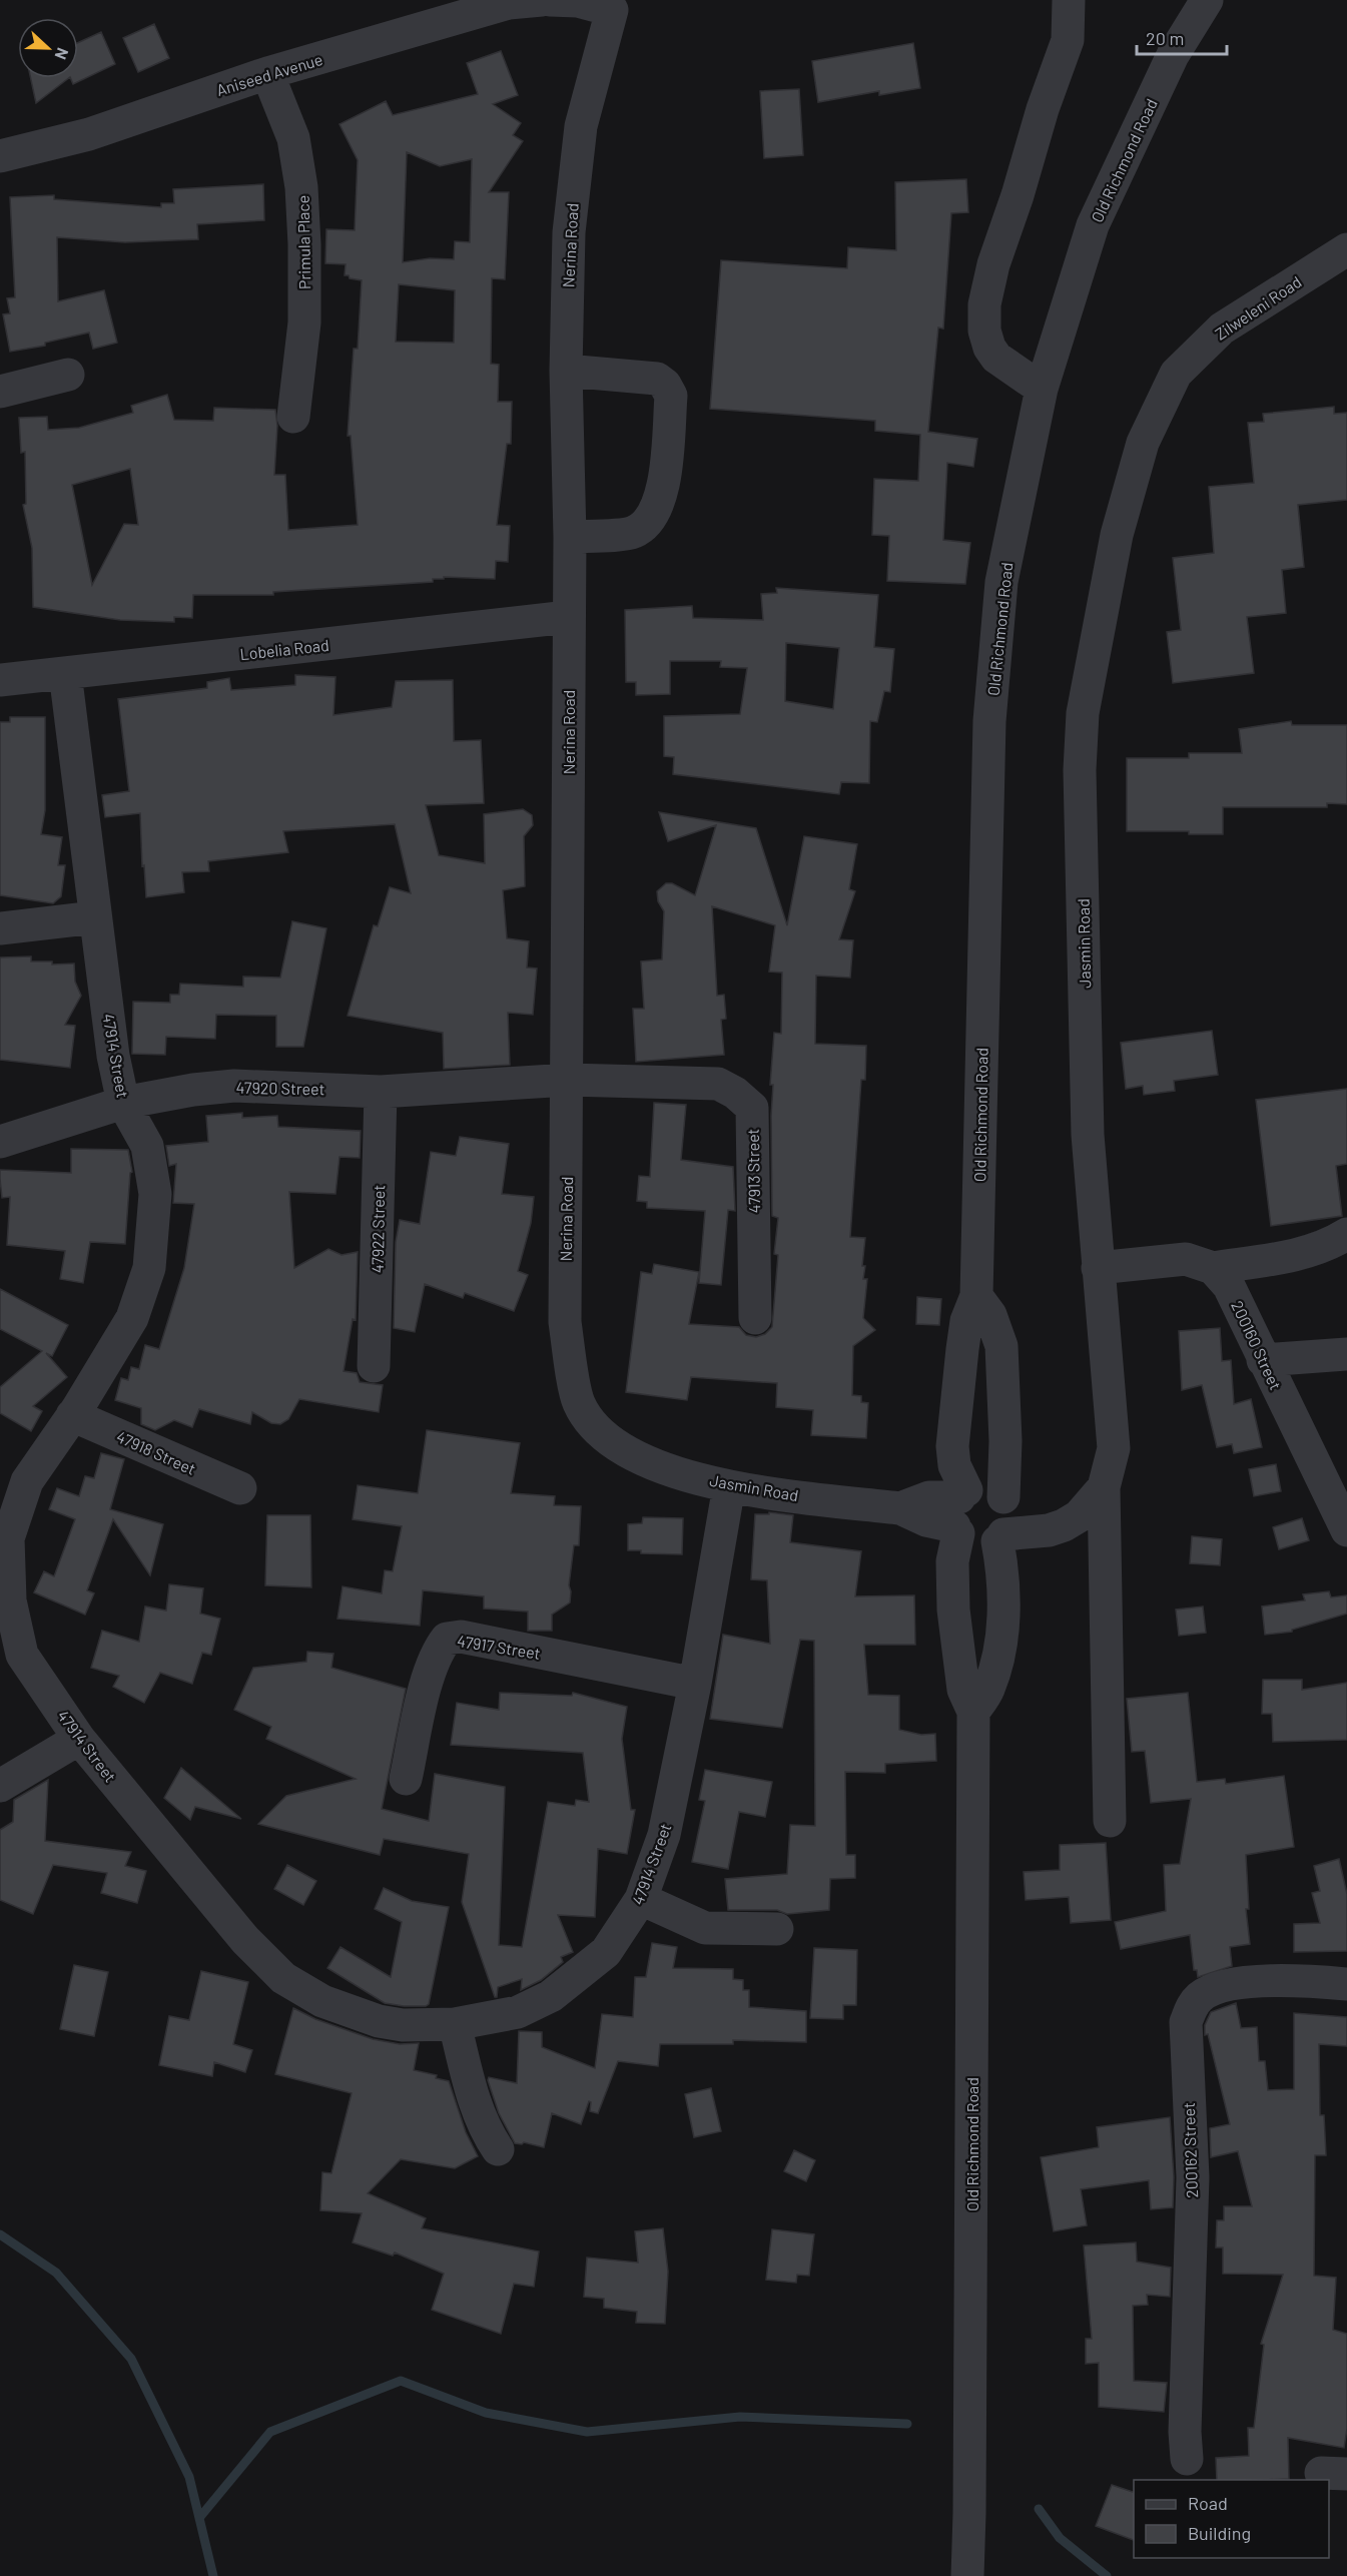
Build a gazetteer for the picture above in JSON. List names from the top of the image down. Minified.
{"streets":{"street":["Aniseed Avenue","Old Richmond Road","Primula Place","Nerina Road","Zilweleni Road","Lobelia Road","Jasmin Road","47914 Street","47920 Street","47913 Street","47922 Street","200160 Street","47918 Street","47917 Street","200162 Street"]},"crossings":[["Aniseed Avenue","Primula Place"],["Old Richmond Road","Jasmin Road"],["Nerina Road","Lobelia Road"],["Nerina Road","Jasmin Road"],["Nerina Road","47920 Street"],["Nerina Road","47913 Street"],["Zilweleni Road","Jasmin Road"],["Lobelia Road","47914 Street"],["Jasmin Road","47914 Street"],["47914 Street","47920 Street"],["47914 Street","47918 Street"],["47914 Street","47917 Street"],["47920 Street","47913 Street"],["47920 Street","47922 Street"]],"legend":["Road","Building"],"scale_bar":"20 m","north":"right"}
